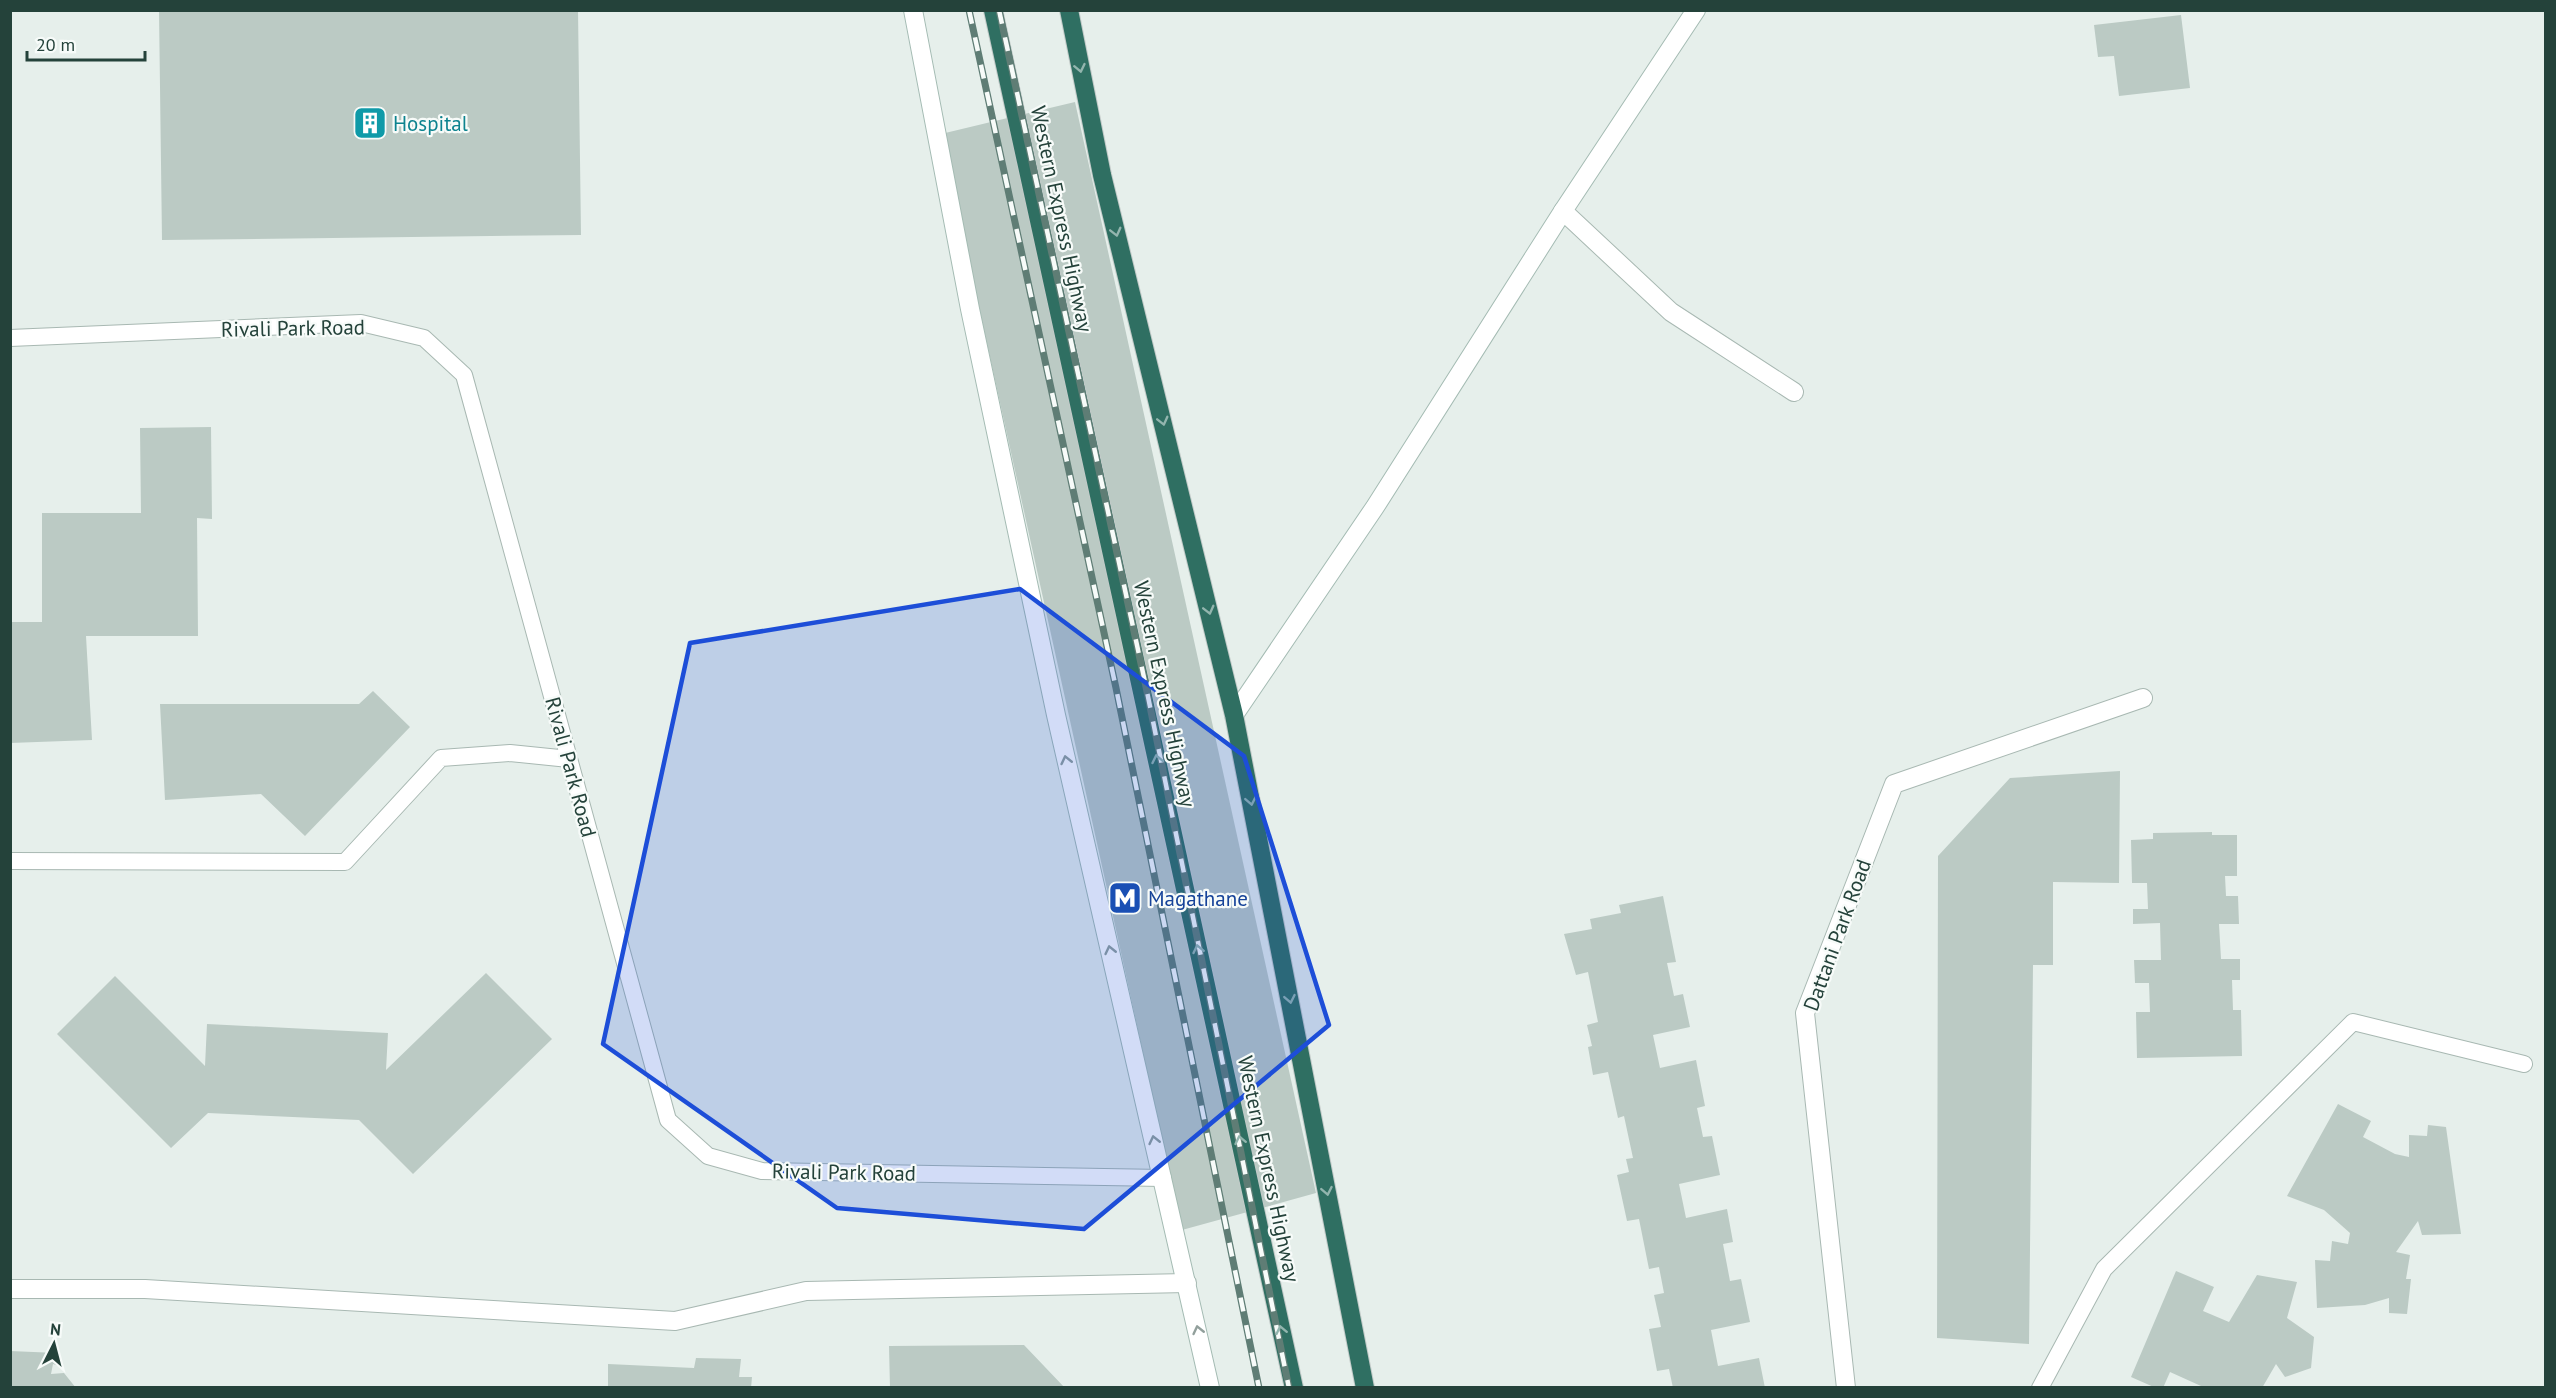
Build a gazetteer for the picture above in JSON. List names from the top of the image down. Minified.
{"streets":{"highway":["Western Express Highway"],"street":["Dattani Park Road"],"lane":["Rivali Park Road"]},"places":{"building":["Hospital"],"metro station":["Magathane"]},"scale_bar":"20 m","north":"top"}
